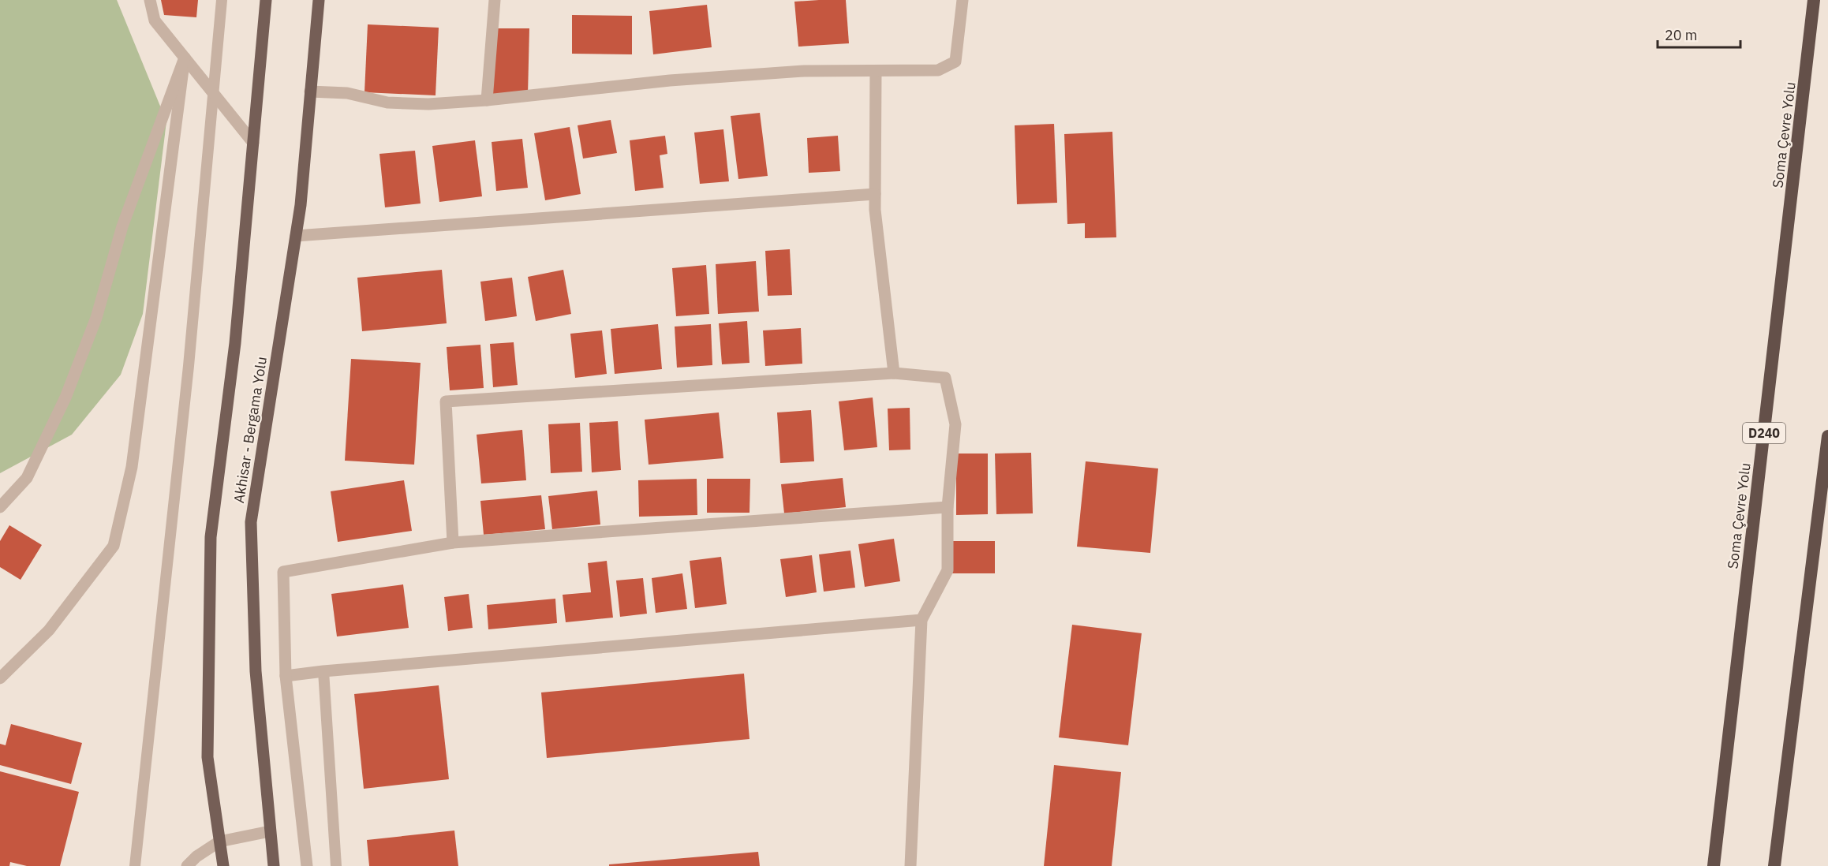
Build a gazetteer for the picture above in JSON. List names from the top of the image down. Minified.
{"streets":{"highway":["Soma Çevre Yolu","D240"],"main road":["Akhisar - Bergama Yolu"]},"scale_bar":"20 m"}
